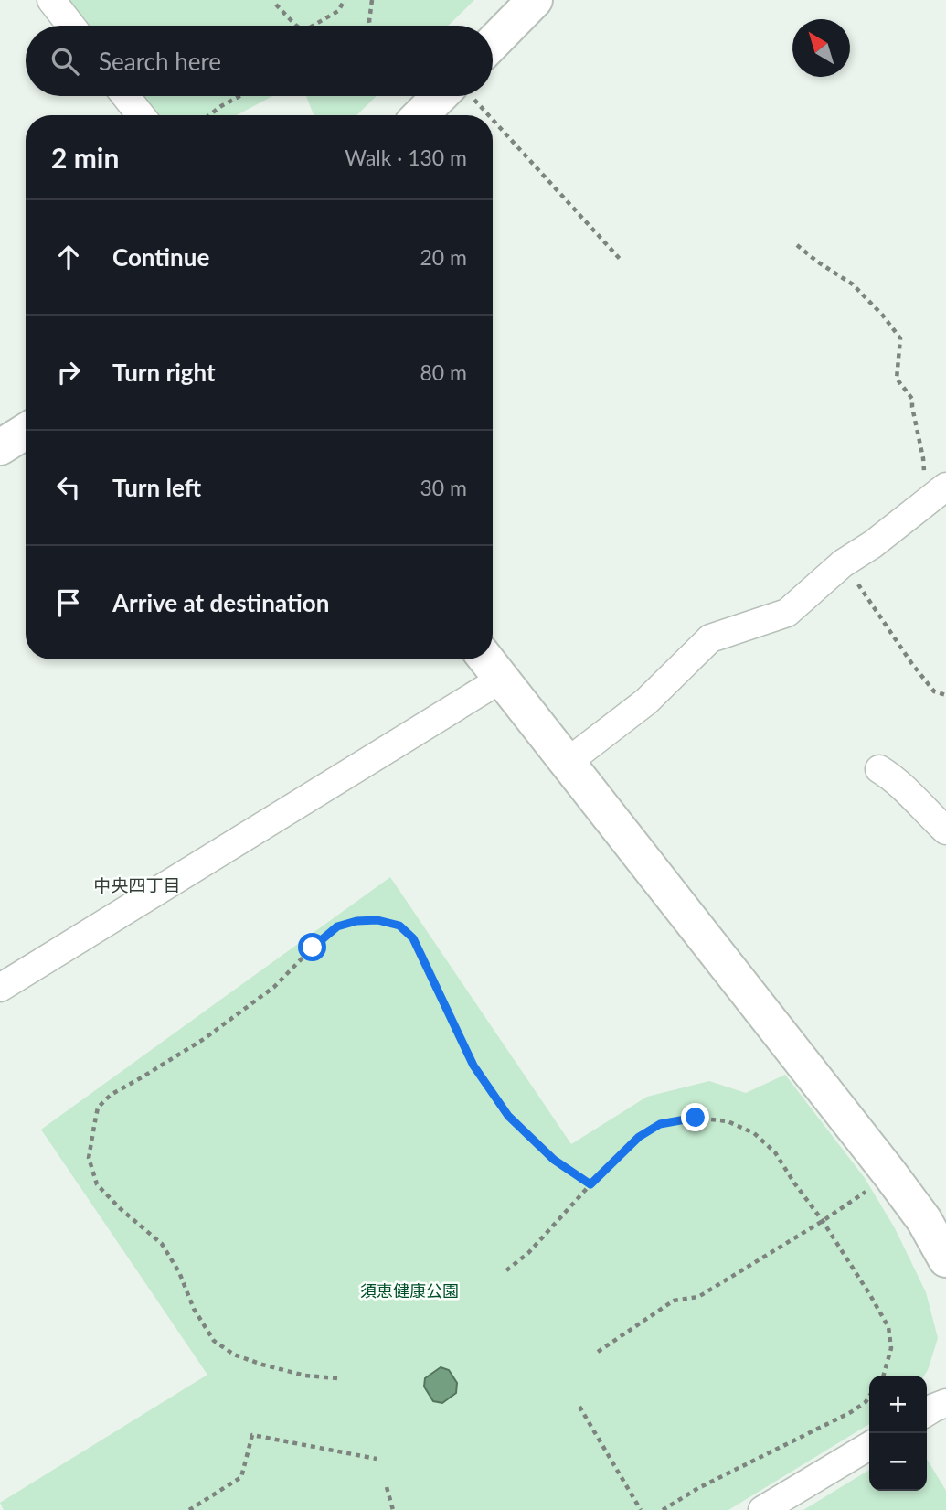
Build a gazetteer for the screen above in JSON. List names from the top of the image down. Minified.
{"districts":["中央四丁目"],"parks":["須恵健康公園"],"north":"top left","page":{"search":"Search here","heading":["2 min","Walk · 130 m"],"list":[["Continue","20 m"],["Turn right","80 m"],["Turn left","30 m"],"Arrive at destination"],"map_buttons":["+","−"]}}
